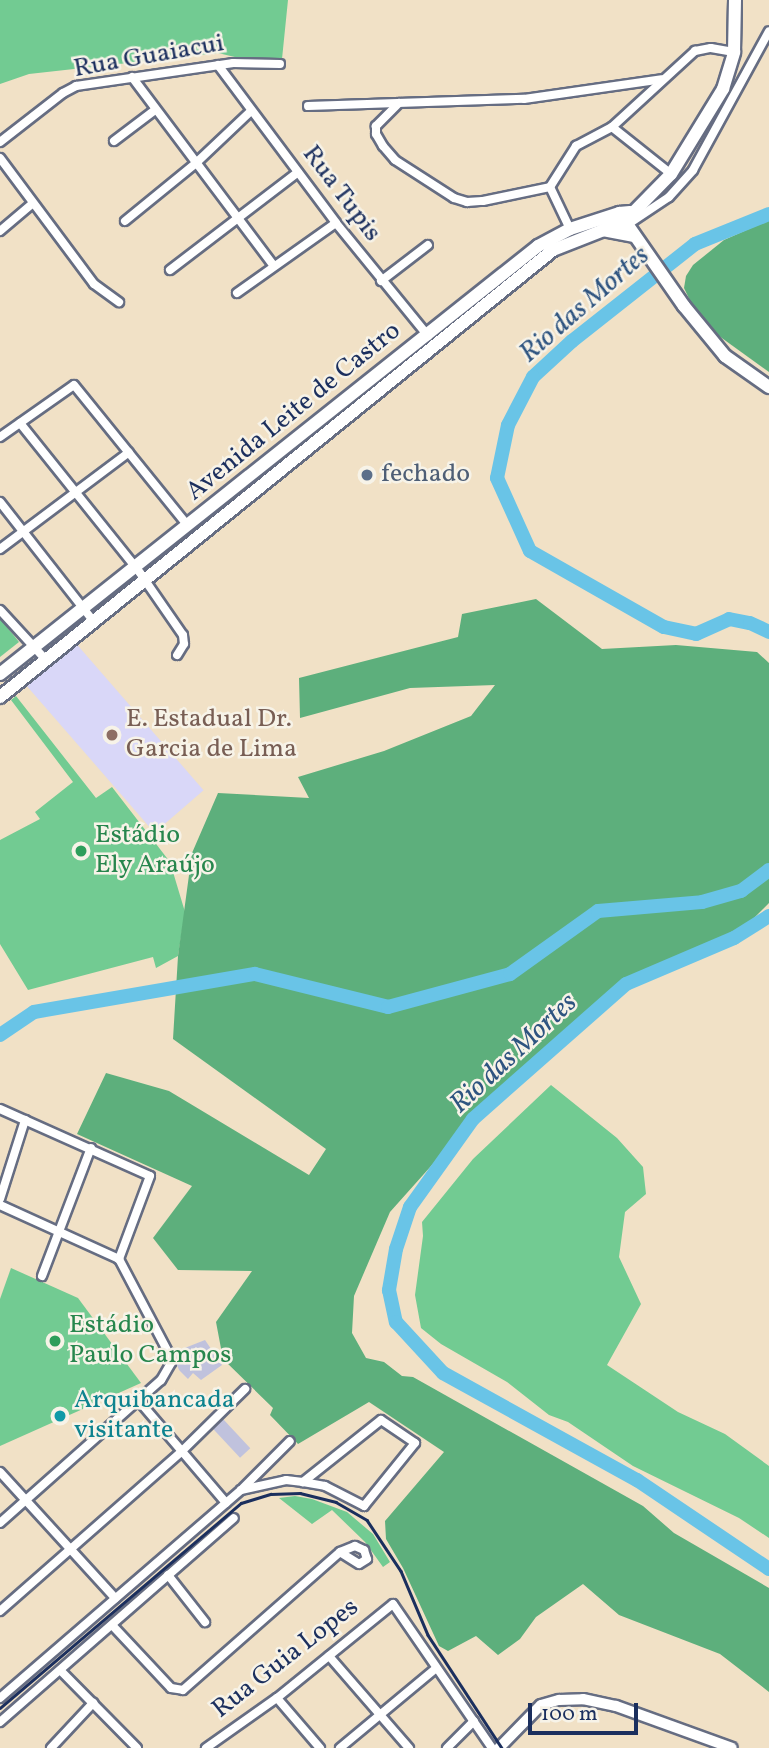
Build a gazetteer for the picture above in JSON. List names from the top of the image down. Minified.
{"streets":{"main road":["Avenida Leite de Castro"],"street":["Rua Guaiacui","Rua Tupis","Rua Guia Lopes"]},"crossings":[["Rua Guaiacui","Rua Tupis"],["Rua Tupis","Avenida Leite de Castro"]],"water":["Rio das Mortes"],"places":["fechado","E. Estadual Dr. Garcia de Lima","Estádio Ely Araújo","Estádio Paulo Campos","Arquibancada visitante"],"scale_bar":"100 m"}
